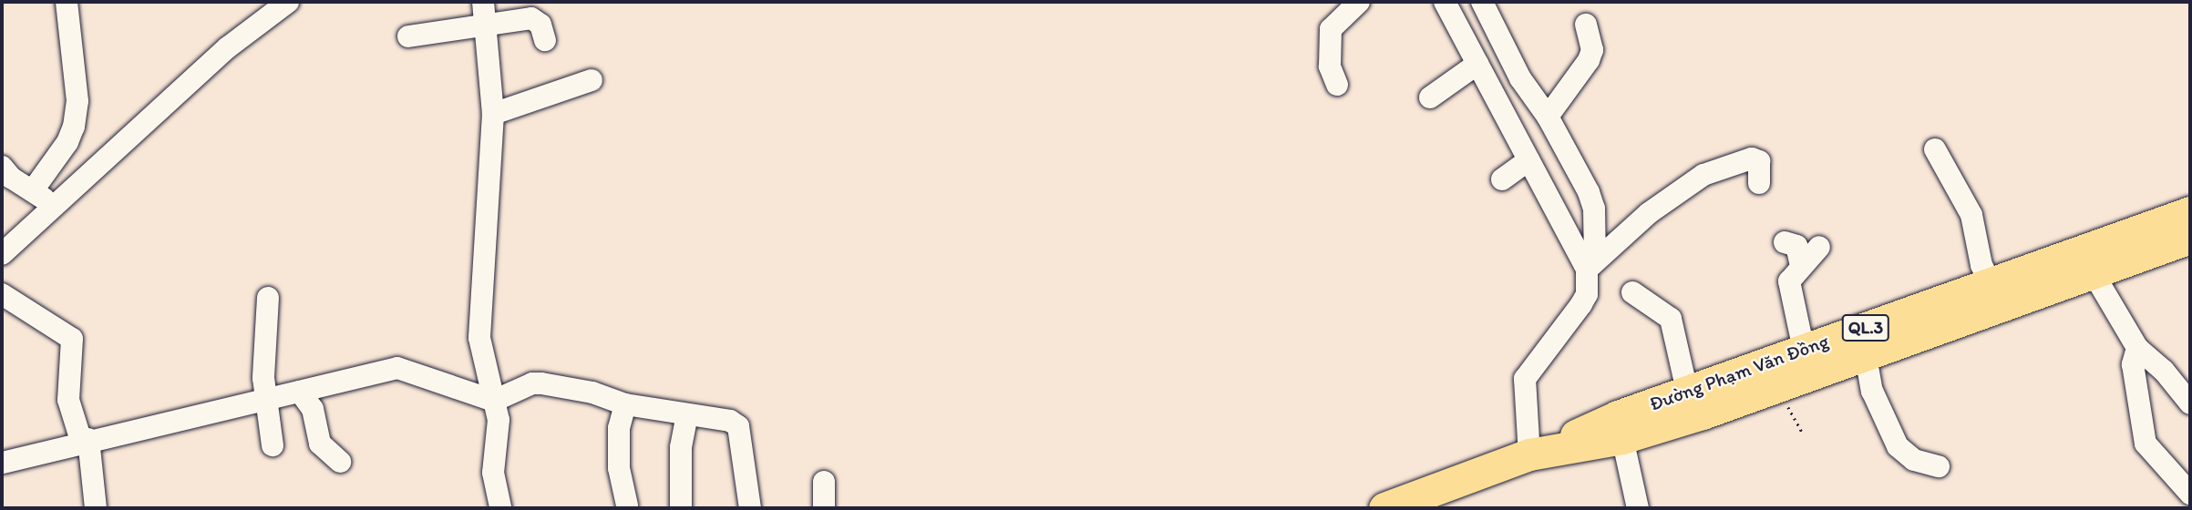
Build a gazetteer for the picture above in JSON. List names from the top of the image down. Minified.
{"streets":{"highway":["QL.3","Đường Phạm Văn Đồng"]}}
